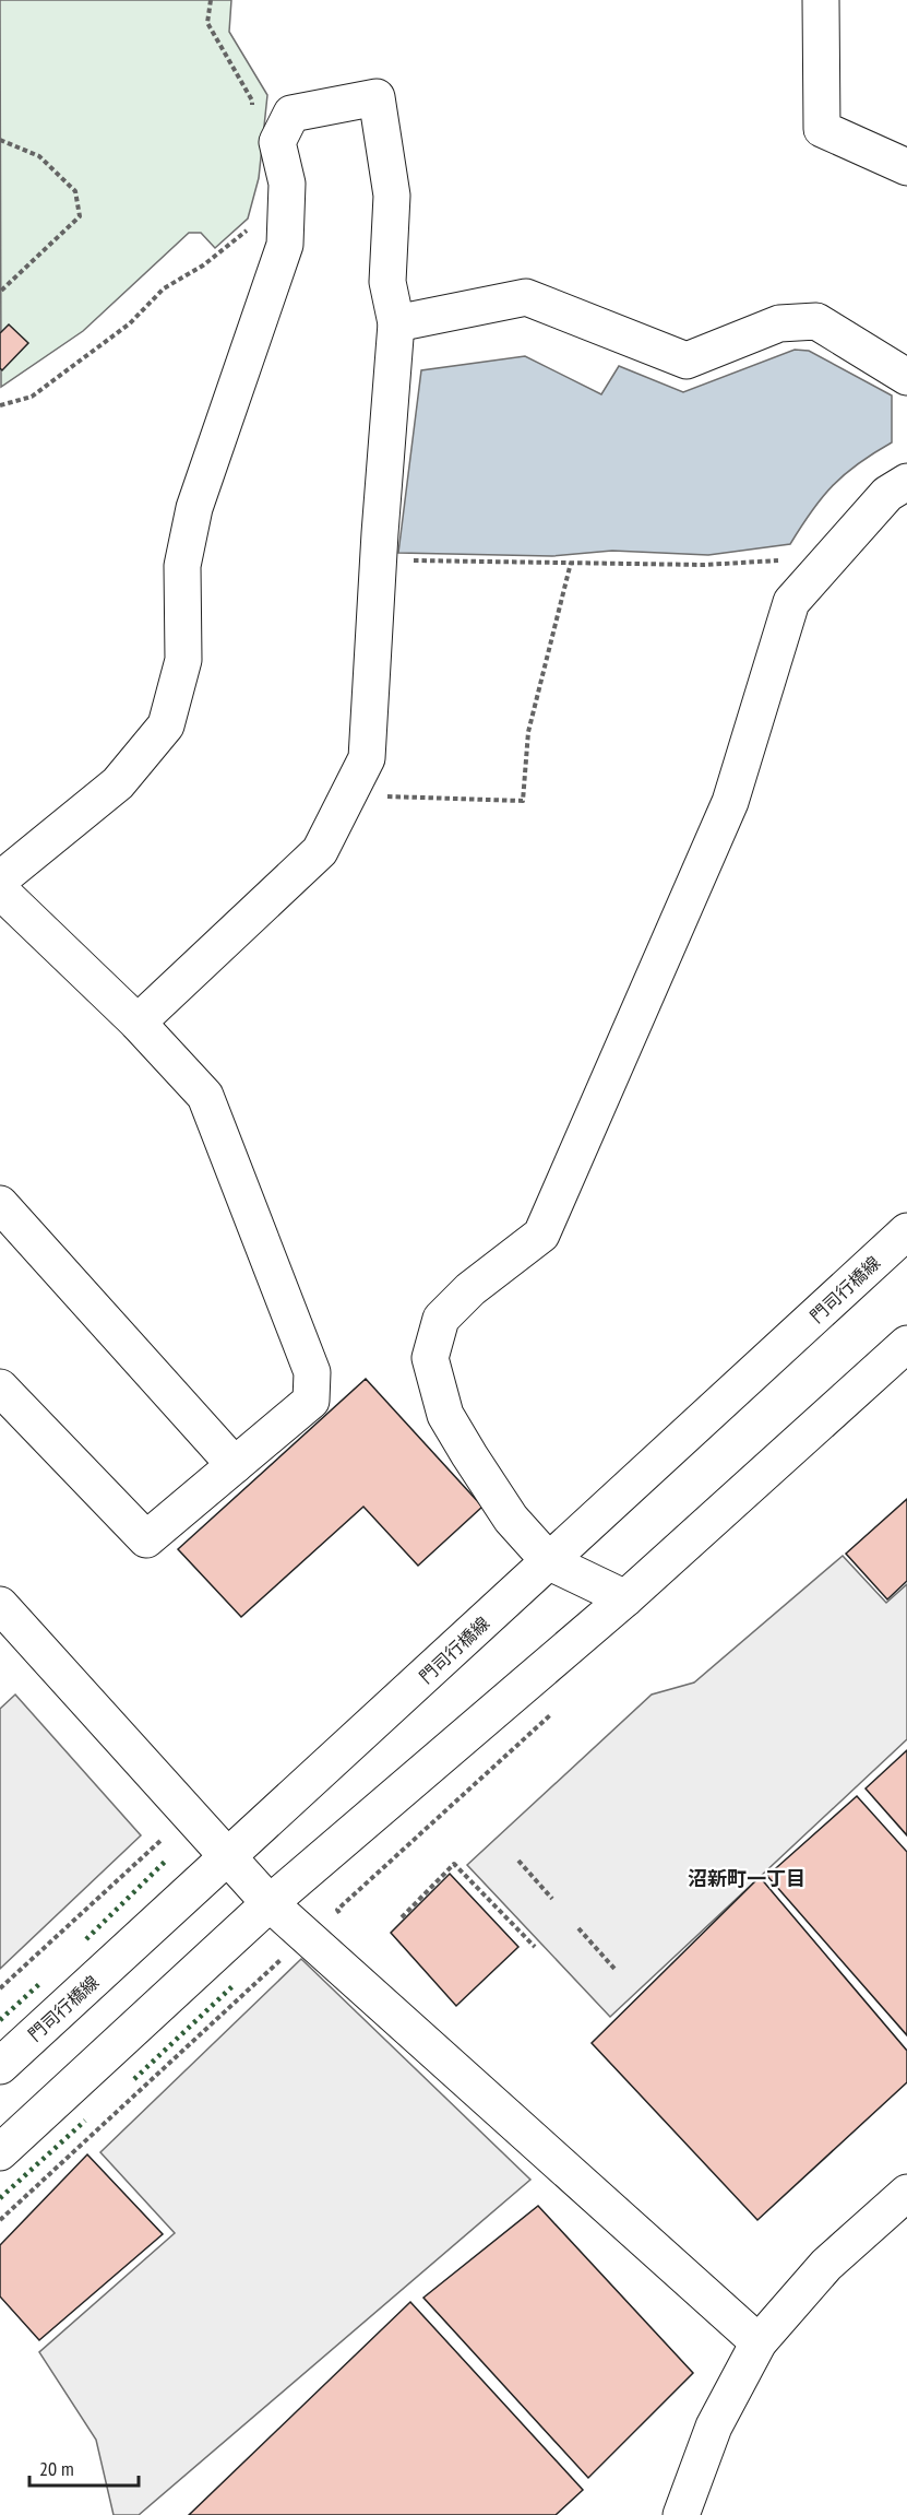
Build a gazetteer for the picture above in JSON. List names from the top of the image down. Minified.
{"streets":{"street":["門司行橋線"]},"districts":["沼新町一丁目"],"scale_bar":"20 m"}
